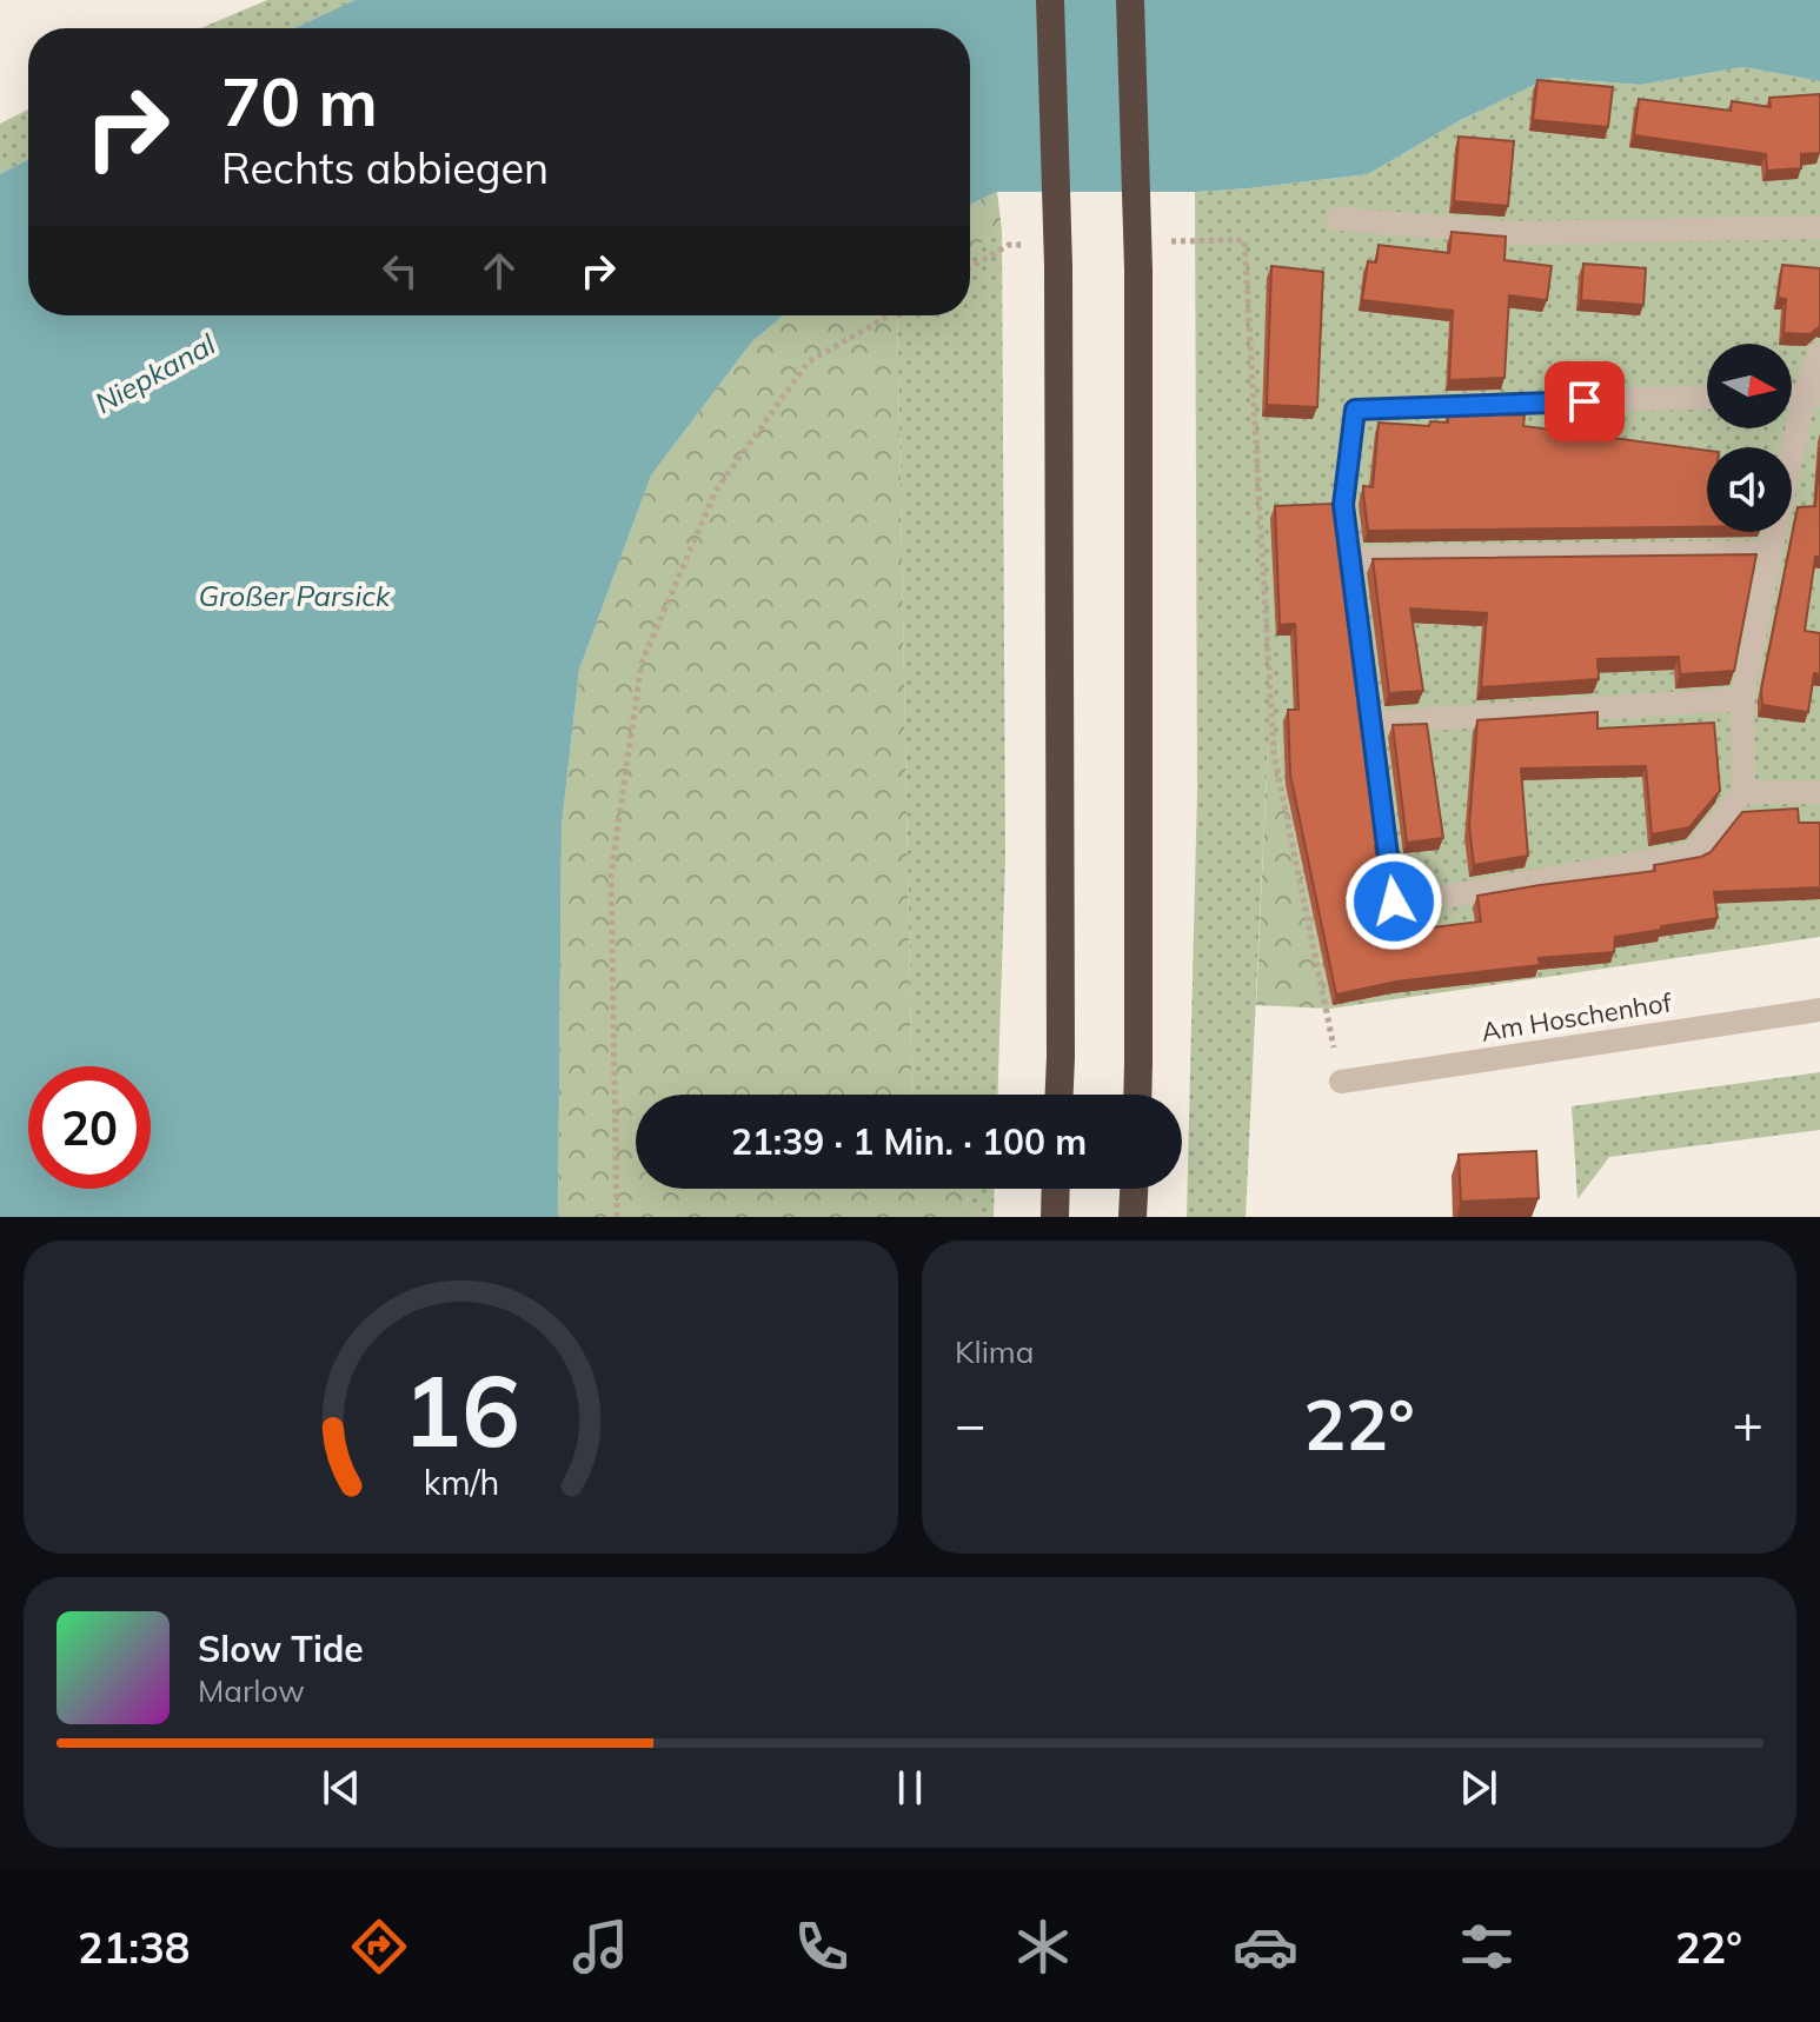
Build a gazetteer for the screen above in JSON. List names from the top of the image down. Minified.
{"streets":{"street":["Am Hoschenhof"]},"water":["Niepkanal","Großer Parsick"],"north":"right","page":{"turn":["70 m","Rechts abbiegen"],"limit":"20","trip":"21:39 · 1 Min. · 100 m","tile":"Klima","heat":["−","22°","+"],"song":["Slow Tide","Marlow"],"tabs":["21:38","22°"],"gauge":["16","km/h"]}}
